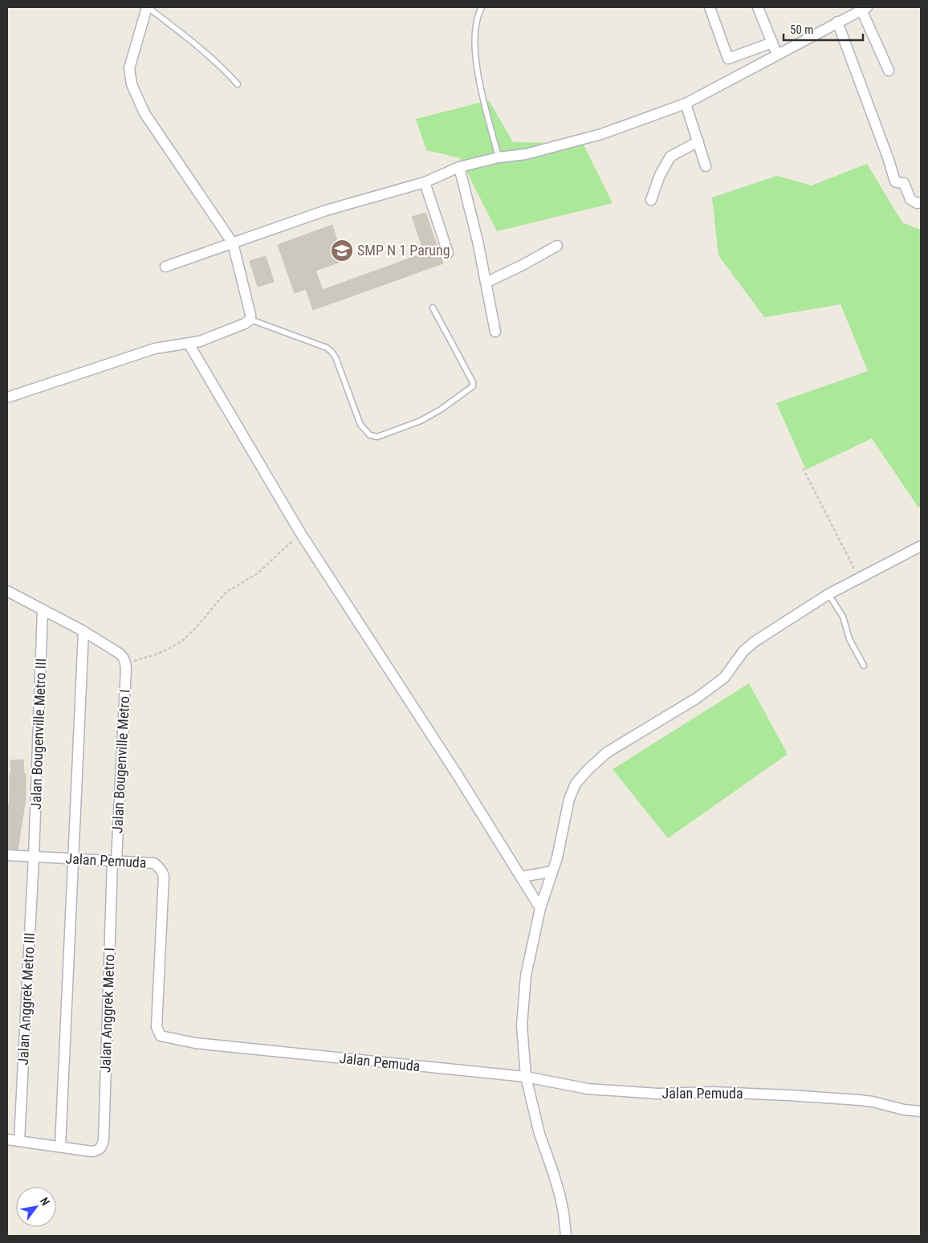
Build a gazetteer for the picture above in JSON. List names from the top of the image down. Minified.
{"streets":{"street":["Jalan Bougenville Metro III","Jalan Bougenville Metro I","Jalan Pemuda","Jalan Anggrek Metro III","Jalan Anggrek Metro I"]},"crossings":[["Jalan Bougenville Metro III","Jalan Pemuda"],["Jalan Bougenville Metro III","Jalan Anggrek Metro III"],["Jalan Bougenville Metro I","Jalan Pemuda"],["Jalan Bougenville Metro I","Jalan Anggrek Metro I"],["Jalan Pemuda","Jalan Anggrek Metro III"],["Jalan Pemuda","Jalan Anggrek Metro I"]],"places":{"school or university":["SMP N 1 Parung"]},"scale_bar":"50 m","north":"top right"}
